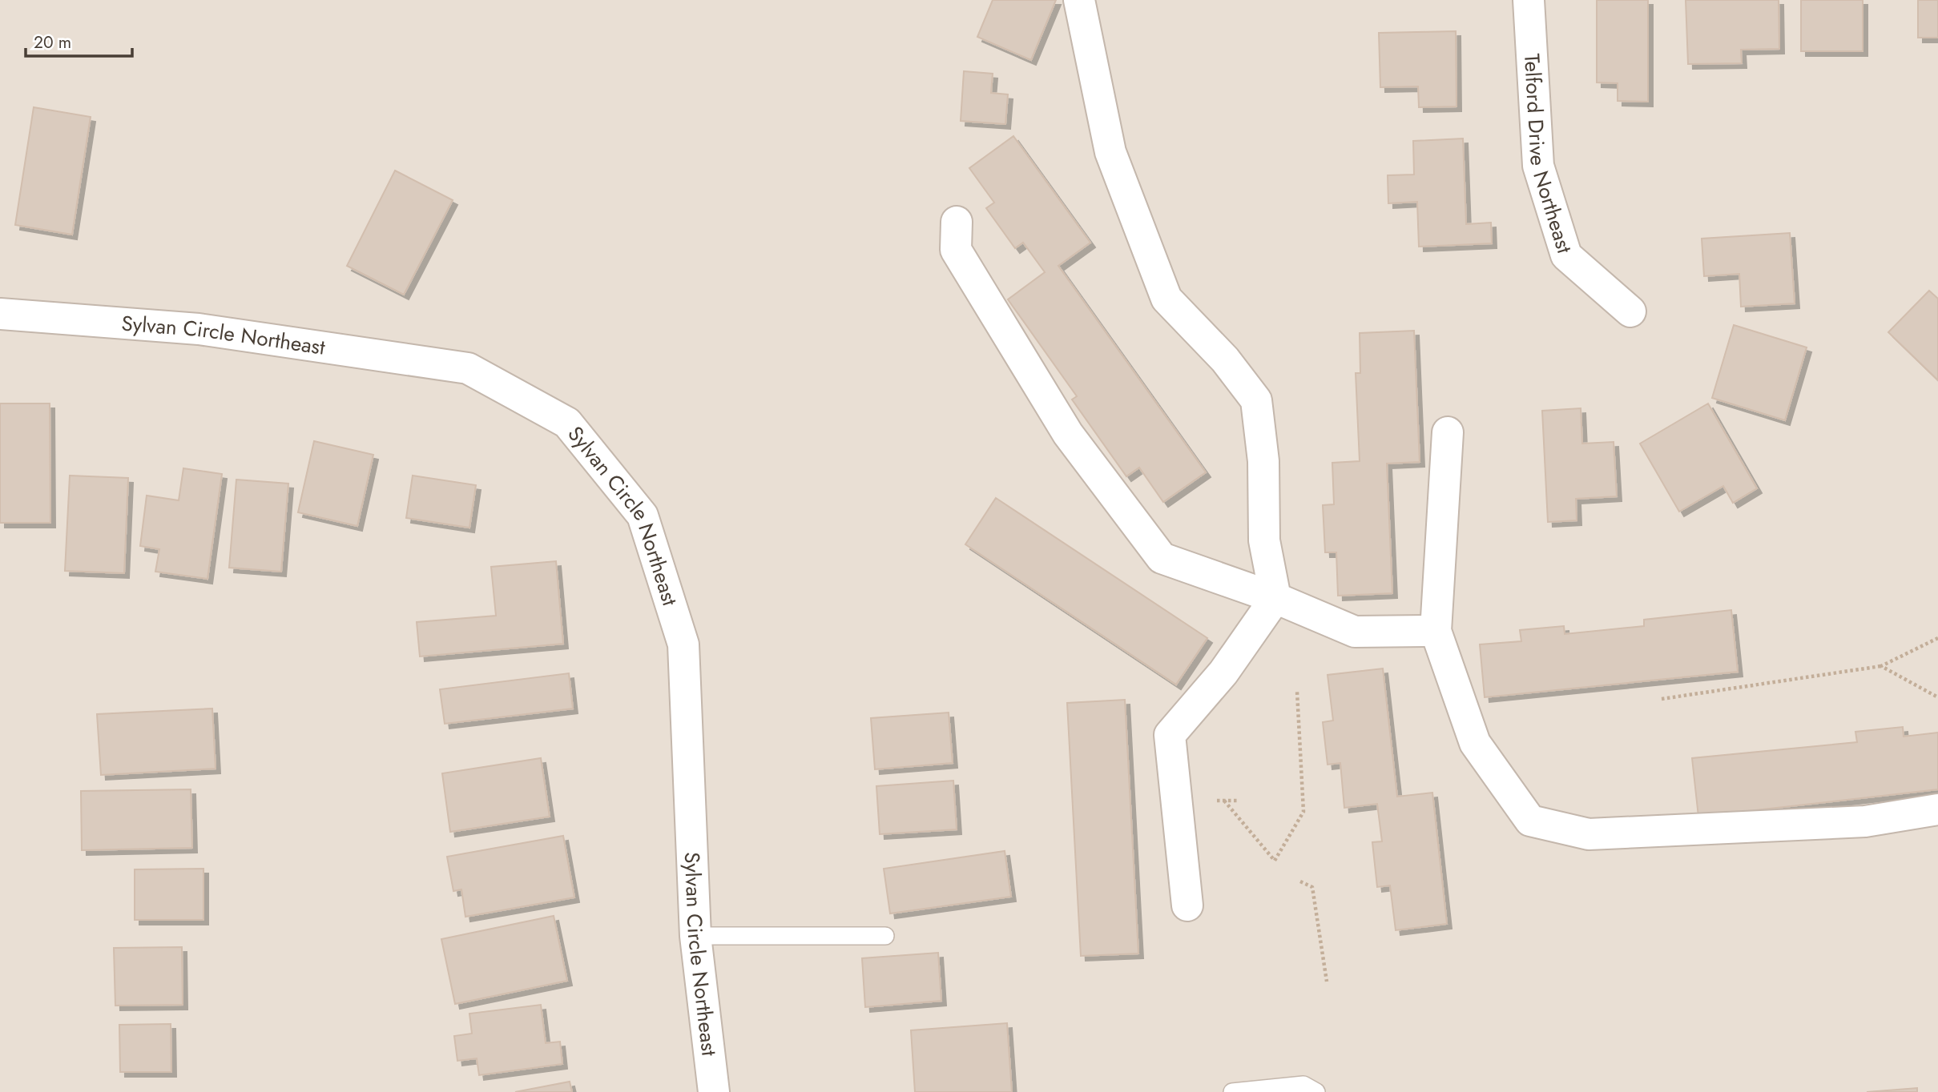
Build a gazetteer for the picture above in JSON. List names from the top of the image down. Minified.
{"streets":{"street":["Telford Drive Northeast","Sylvan Circle Northeast"]},"scale_bar":"20 m"}
